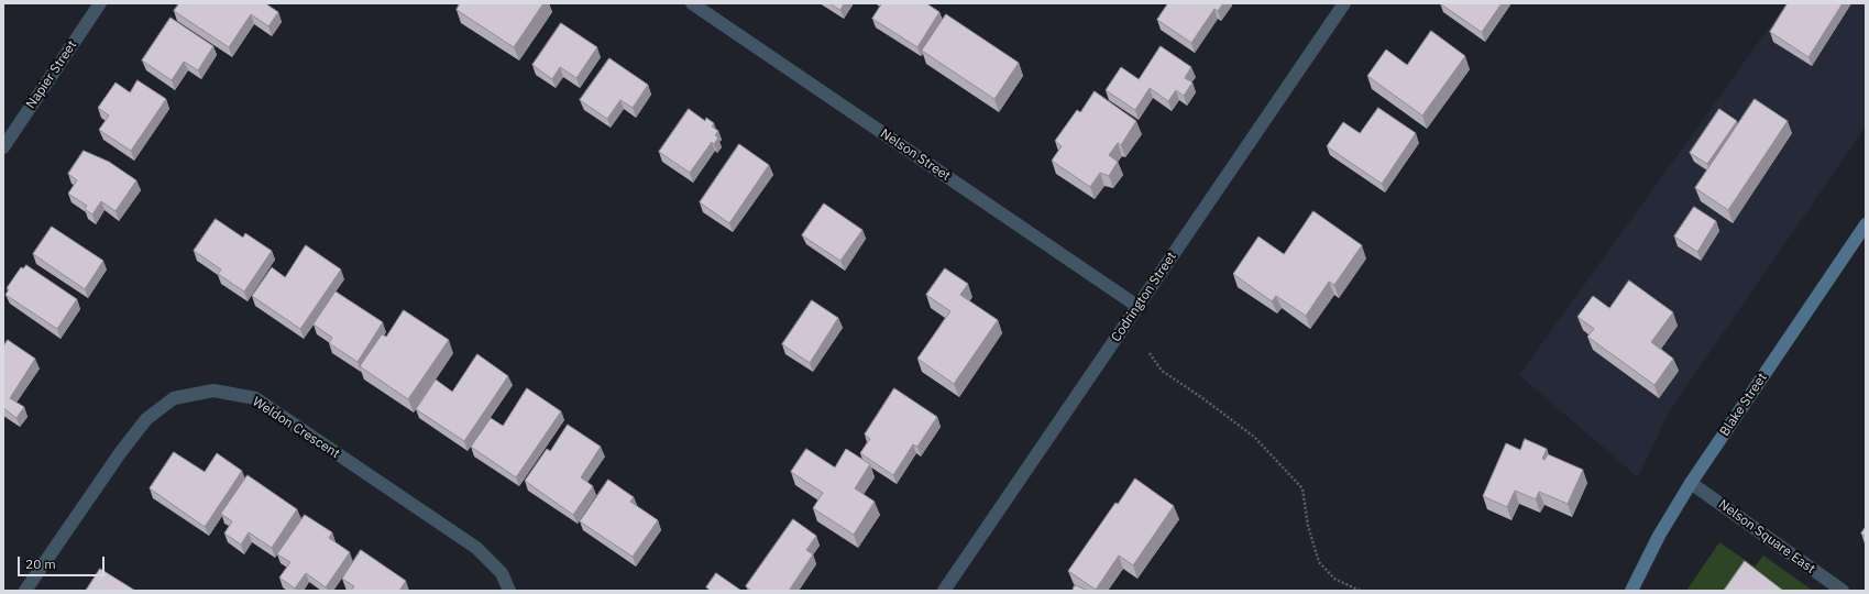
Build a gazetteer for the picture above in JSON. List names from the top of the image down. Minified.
{"streets":{"main road":["Blake Street"],"street":["Napier Street","Nelson Street","Codrington Street","Weldon Crescent","Nelson Square East"]},"crossings":[["Nelson Street","Codrington Street"],["Blake Street","Nelson Square East"]],"scale_bar":"20 m"}
